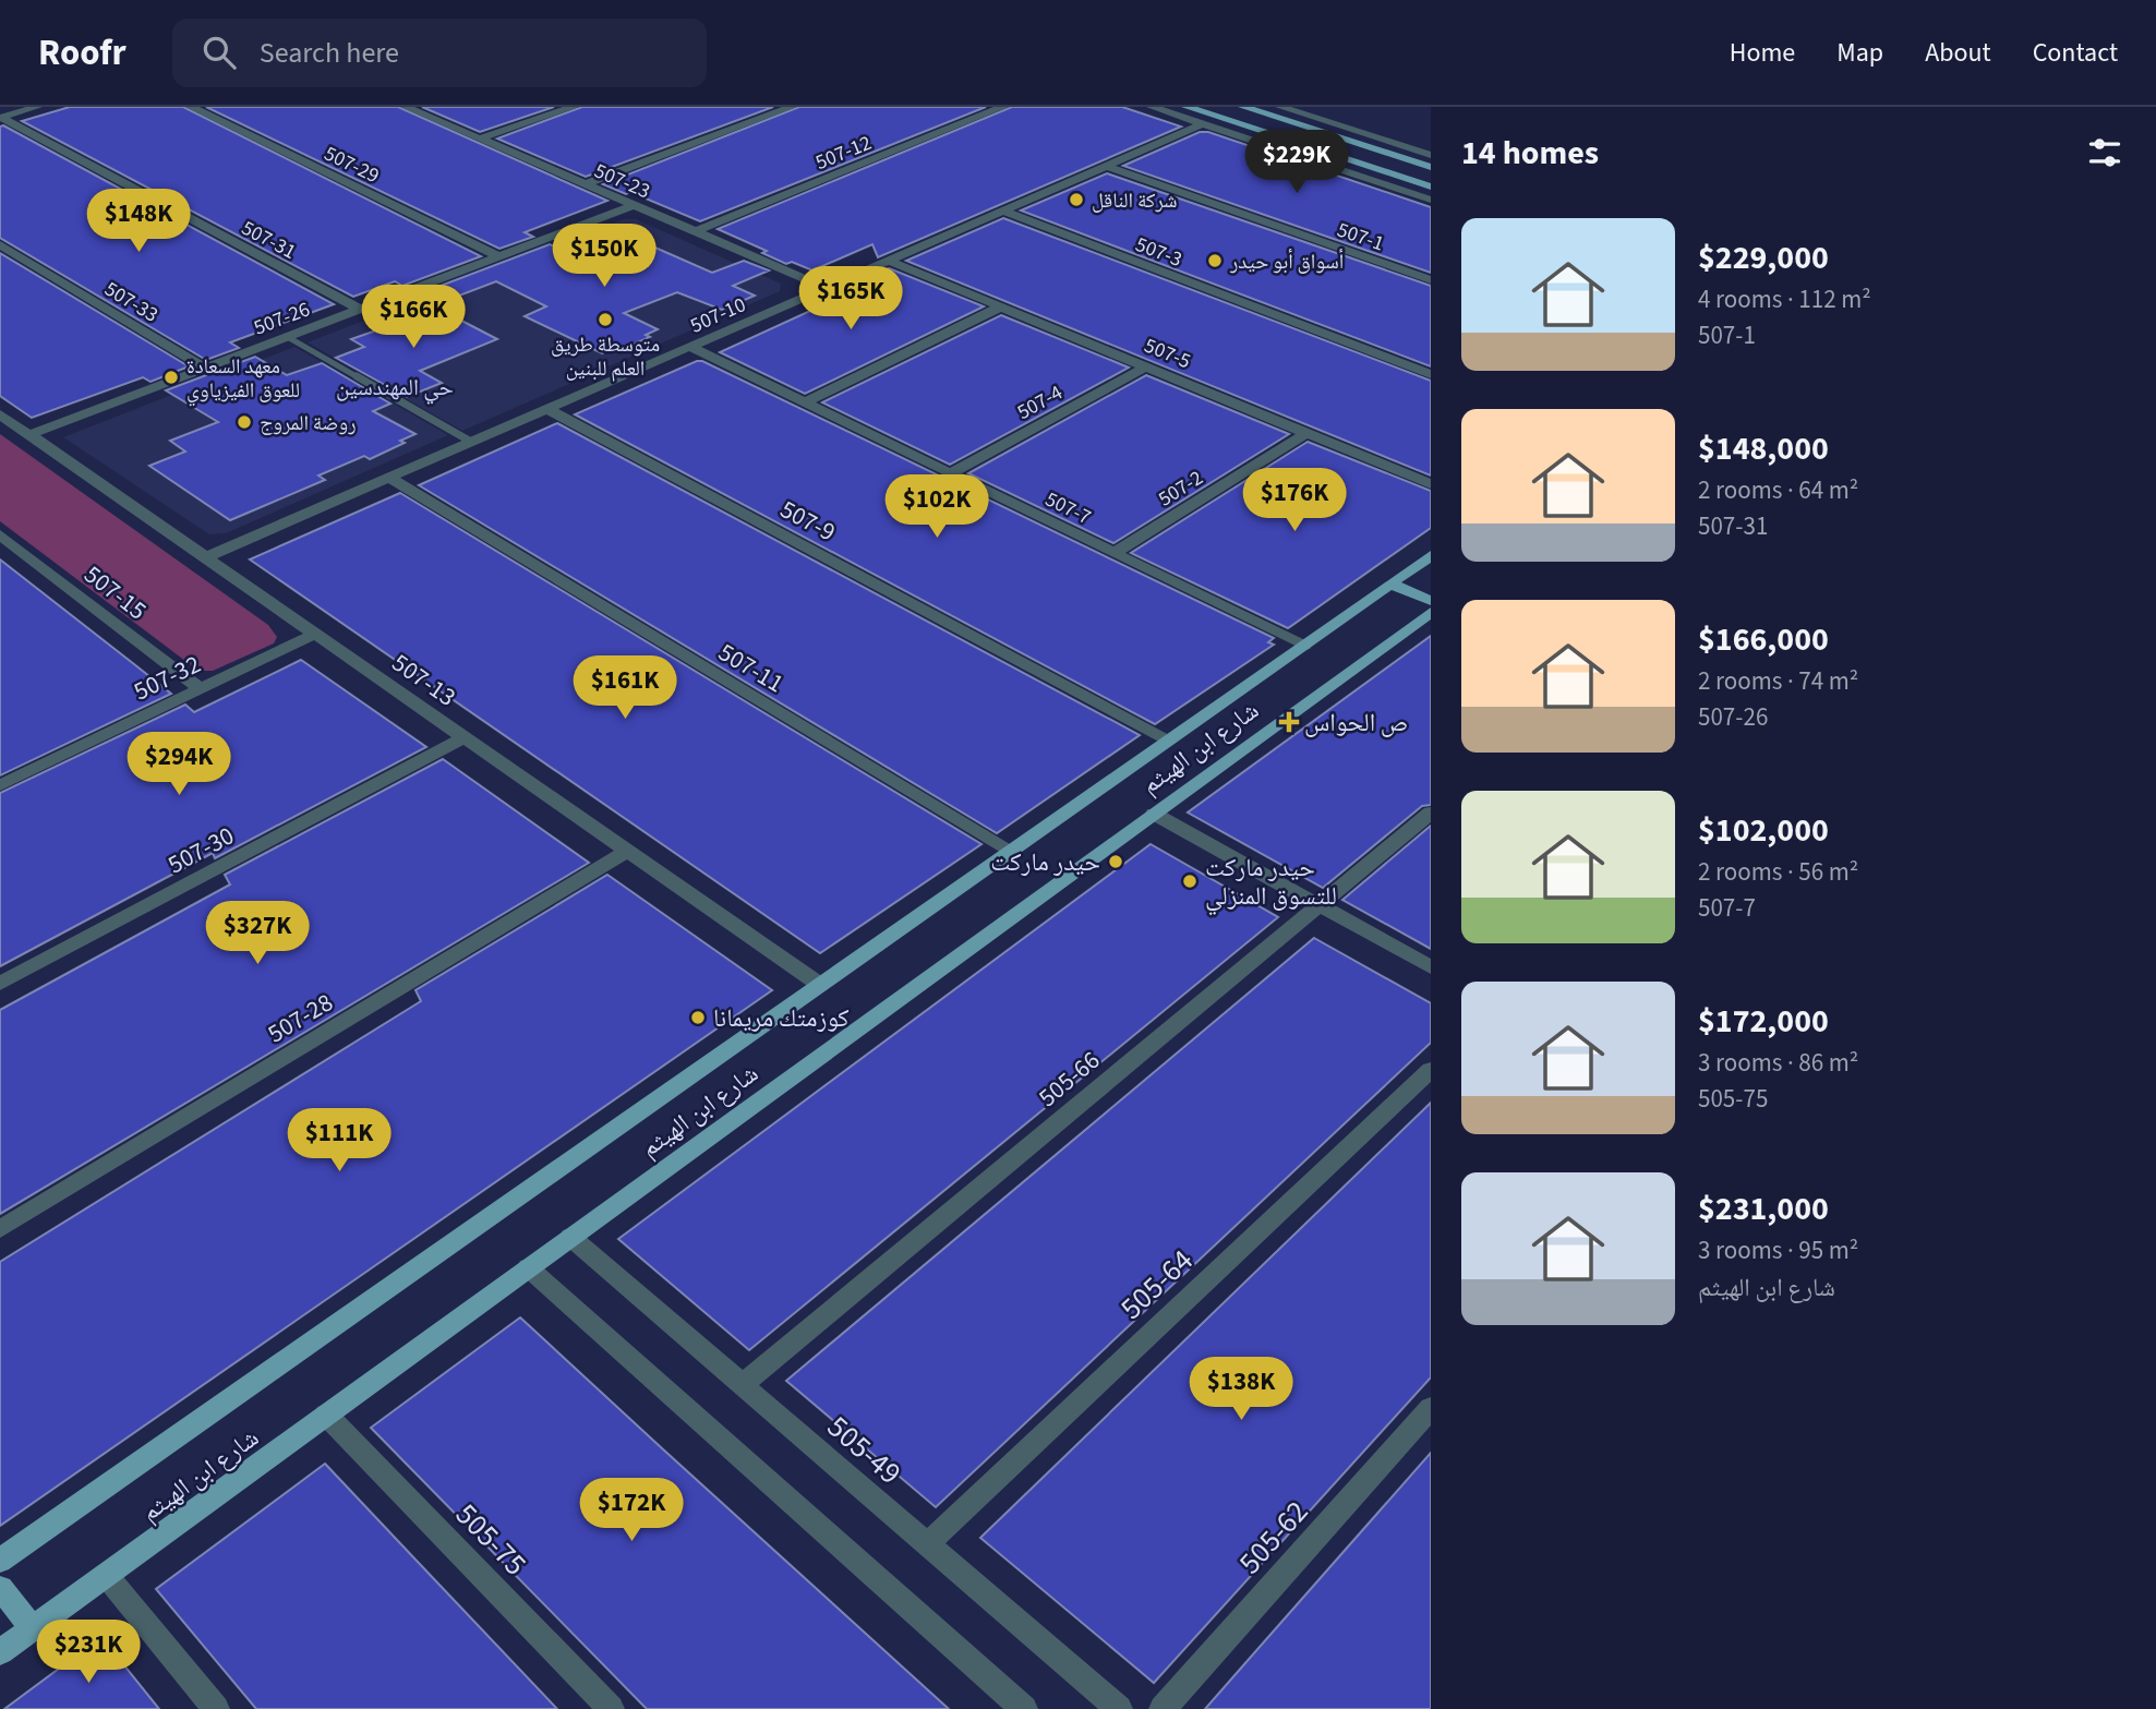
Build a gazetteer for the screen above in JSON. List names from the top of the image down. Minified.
{"streets":{"main road":["شارع ابن الهيثم"],"street":["507-12","507-29","507-23","507-1","507-31","507-3","507-33","507-10","507-26","507-5","507-4","507-2","507-7","507-9","507-15","507-11","507-32","507-13","507-30","507-28","505-66","505-64","505-49","505-62","505-75"]},"crossings":[["507-12","507-23"],["507-29","507-26"],["507-23","507-10"],["507-23","507-26"],["507-1","507-10"],["507-31","507-26"],["507-3","507-10"],["507-33","507-26"],["507-10","507-5"],["507-10","507-7"],["507-10","507-9"],["507-10","507-11"],["507-10","507-13"],["507-26","507-13"],["507-5","507-4"],["507-5","507-2"],["507-4","507-7"],["507-2","507-7"],["507-7","شارع ابن الهيثم"],["507-9","شارع ابن الهيثم"],["507-15","507-32"],["507-11","شارع ابن الهيثم"],["507-32","507-13"],["507-13","شارع ابن الهيثم"],["507-13","507-30"],["507-13","507-28"],["شارع ابن الهيثم","505-49"],["شارع ابن الهيثم","505-75"],["505-66","505-49"],["505-64","505-49"]],"districts":["حي المهندسين"],"places":{"other":["شركة الناقل","أسواق أبو حيدر","متوسطة طريق العلم للبنين","معهد السعادة للعوق الفيزياوي","روضة المروج","حيدر ماركت","حيدر ماركت للتسوق المنزلي","كوزمتك مريمانا"],"health":["ص الحواس"]},"page":{"header":"Roofr","search":"Search here","nav":["Home","Map","About","Contact"],"heading":"14 homes","price":["$229K","$148K","$150K","$165K","$166K","$176K","$102K","$161K","$294K","$327K","$111K","$138K","$172K","$231K"],"list":[{"name":"$229,000","note":"4 rooms · 112 m² · 507-1"},{"name":"$148,000","note":"2 rooms · 64 m² · 507-31"},{"name":"$166,000","note":"2 rooms · 74 m² · 507-26"},{"name":"$102,000","note":"2 rooms · 56 m² · 507-7"},{"name":"$172,000","note":"3 rooms · 86 m² · 505-75"},{"name":"$231,000","note":"3 rooms · 95 m² · شارع ابن الهيثم"}]}}
